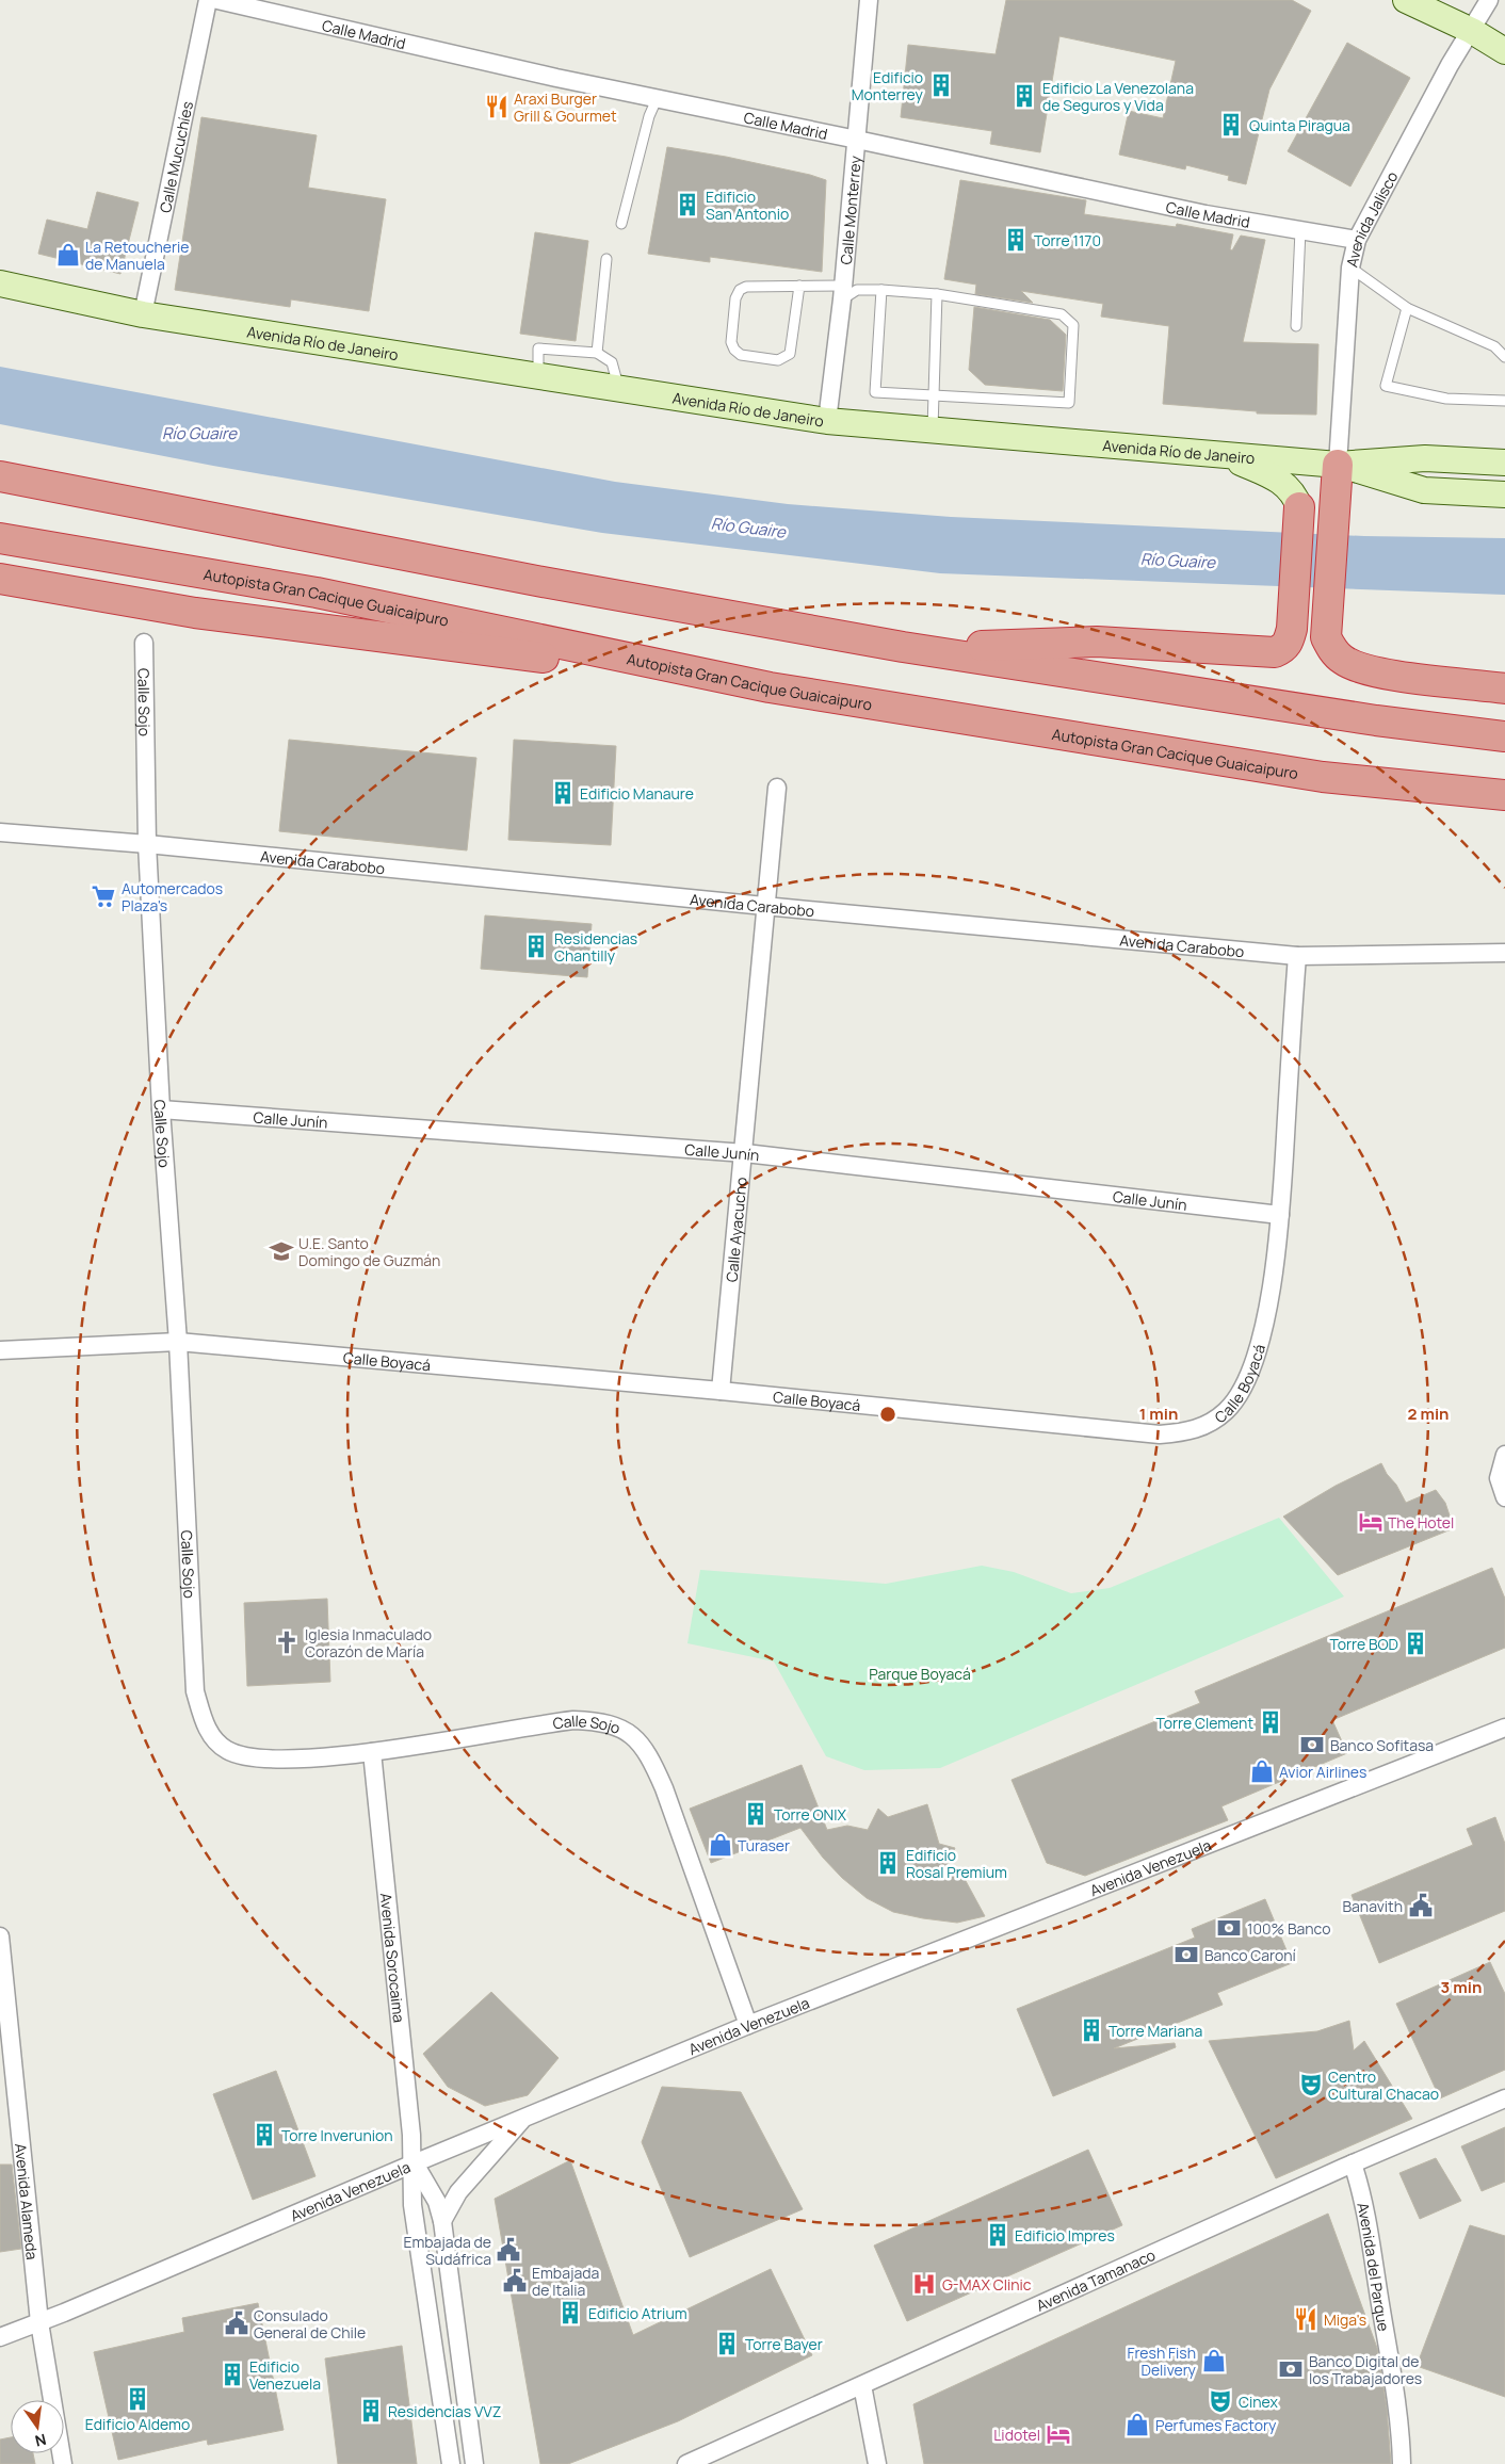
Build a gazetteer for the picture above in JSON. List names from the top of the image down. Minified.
{"streets":{"highway":["Autopista Gran Cacique Guaicaipuro"],"street":["Calle Madrid","Calle Mucuchíes","Calle Monterrey","Avenida Jalisco","Avenida Río de Janeiro","Calle Sojo","Avenida Carabobo","Calle Junín","Calle Ayacucho","Calle Boyacá","Avenida Venezuela","Avenida Sorocaima","Avenida Alameda","Avenida del Parque","Avenida Tamanaco"]},"crossings":[["Calle Madrid","Calle Monterrey"],["Calle Madrid","Avenida Jalisco"],["Calle Mucuchíes","Avenida Río de Janeiro"],["Calle Monterrey","Avenida Río de Janeiro"],["Avenida Jalisco","Avenida Río de Janeiro"],["Calle Sojo","Avenida Carabobo"],["Calle Sojo","Calle Junín"],["Calle Sojo","Calle Boyacá"],["Calle Sojo","Avenida Venezuela"],["Calle Sojo","Avenida Sorocaima"],["Avenida Carabobo","Calle Ayacucho"],["Avenida Carabobo","Calle Boyacá"],["Calle Junín","Calle Ayacucho"],["Calle Junín","Calle Boyacá"],["Calle Ayacucho","Calle Boyacá"],["Avenida Venezuela","Avenida Sorocaima"],["Avenida Venezuela","Avenida Alameda"],["Avenida del Parque","Avenida Tamanaco"]],"water":["Río Guaire"],"parks":["Parque Boyacá"],"places":{"building":["Edificio Monterrey","Edificio La Venezolana de Seguros y Vida","Quinta Piragua","Edificio San Antonio","Torre 1170","Edificio Manaure","Residencias Chantilly","Torre BOD","Torre Clement","Torre ONIX","Edificio Rosal Premium","Torre Mariana","Torre Inverunion","Edificio Impres","Edificio Atrium","Torre Bayer","Edificio Venezuela","Edificio Aldemo","Residencias VVZ"],"restaurant":["Araxi Burger Grill & Gourmet","Miga's"],"shop":["La Retoucherie de Manuela","Avior Airlines","Turaser","Fresh Fish Delivery","Perfumes Factory"],"supermarket":["Automercados Plaza's"],"school or university":["U.E. Santo Domingo de Guzmán"],"hotel":["The Hotel","Lidotel"],"church":["Iglesia Inmaculado Corazón de María"],"bank":["Banco Sofitasa","100% Banco","Banco Caroní","Banco Digital de los Trabajadores"],"public building":["Banavith","Embajada de Sudáfrica","Embajada de Italia","Consulado General de Chile"],"theatre":["Centro Cultural Chacao","Cinex"],"hospital":["G-MAX Clinic"]},"north":"bottom","rings":["1 min","2 min","3 min"]}
